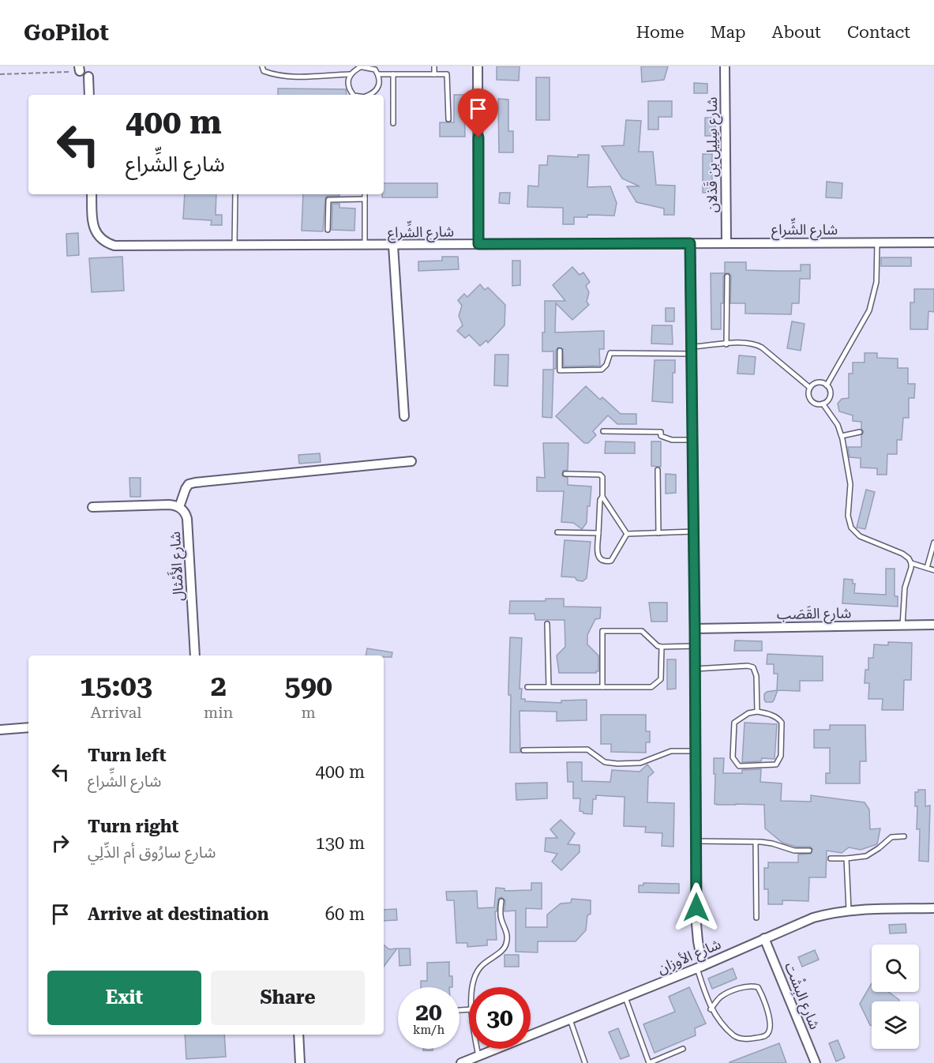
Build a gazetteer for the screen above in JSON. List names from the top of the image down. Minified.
{"streets":{"street":["شارع سِلِيل بن قَذلان","شارع الشِّراع","شارع الأَمْثال","شارع القَصَب","شارع الأوزان","شارع البِشْت"]},"crossings":[["شارع سِلِيل بن قَذلان","شارع الشِّراع"],["شارع الأوزان","شارع البِشْت"]],"page":{"header":"GoPilot","nav":["Home","Map","About","Contact"],"turn":["400 m","شارع الشِّراع"],"eta":["15:03","Arrival","2","min","590","m"],"list":[{"name":"Turn left","note":"شارع الشِّراع","value":"400 m"},{"name":"Turn right","note":"شارع سارُوق أم الدِّلِي","value":"130 m"},{"name":"Arrive at destination","value":"60 m"}],"buttons":["Exit","Share"],"speed":"20 km/h","limit":"30"}}
